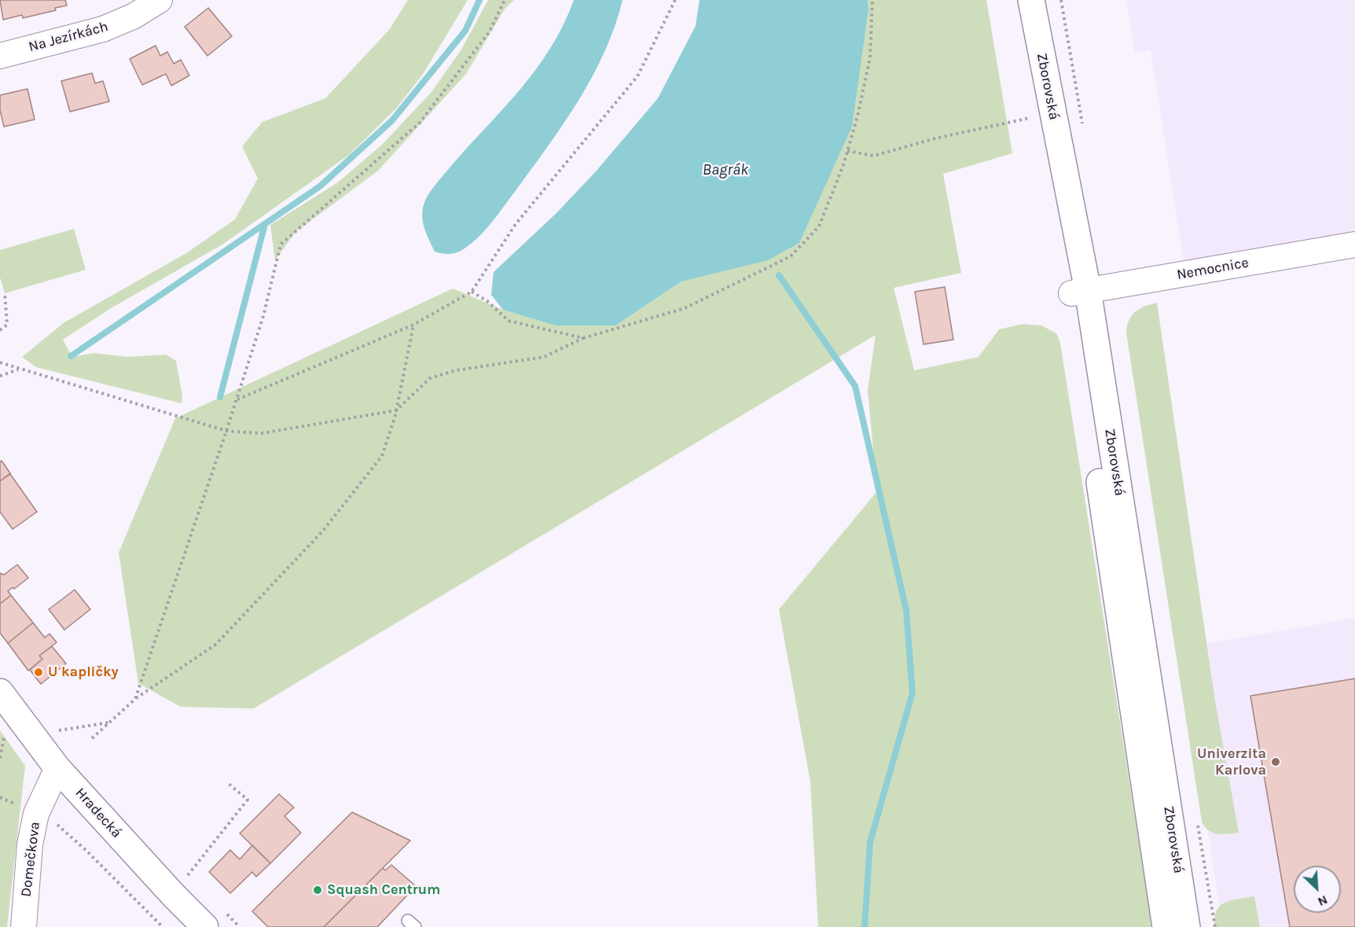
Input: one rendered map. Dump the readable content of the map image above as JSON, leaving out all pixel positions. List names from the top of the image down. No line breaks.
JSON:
{"streets":{"street":["Na Jezírkách","Zborovská","Nemocnice","Hradecká","Domečkova"]},"crossings":[["Zborovská","Nemocnice"],["Hradecká","Domečkova"]],"water":["Bagrák"],"places":["U kapličky","Univerzita Karlova","Squash Centrum"],"north":"bottom right"}
